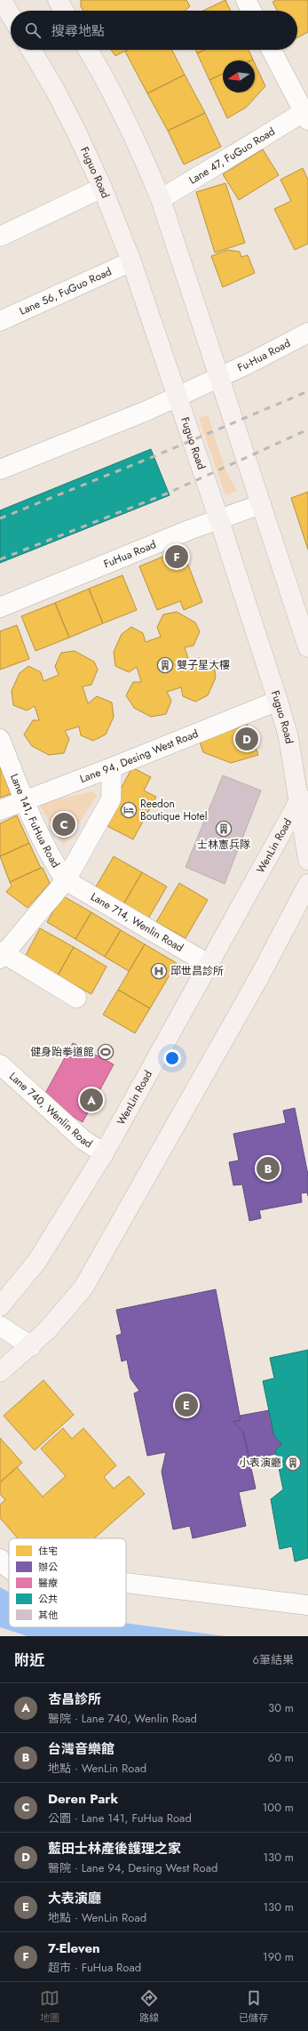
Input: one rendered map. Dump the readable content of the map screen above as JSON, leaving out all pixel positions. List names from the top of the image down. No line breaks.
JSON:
{"streets":{"main road":["Fuguo Road","WenLin Road"],"street":["Lane 47, FuGuo Road","Lane 56, FuGuo Road","Fu-Hua Road","FuHua Road","Lane 94, Desing West Road","Lane 141, FuHua Road","Lane 714, Wenlin Road","Lane 740, Wenlin Road"]},"crossings":[["Fuguo Road","Lane 56, FuGuo Road"],["Fuguo Road","FuHua Road"],["Fuguo Road","Lane 94, Desing West Road"],["Fuguo Road","WenLin Road"],["Lane 94, Desing West Road","Lane 141, FuHua Road"],["Lane 141, FuHua Road","Lane 714, Wenlin Road"],["WenLin Road","Lane 714, Wenlin Road"],["WenLin Road","Lane 740, Wenlin Road"]],"places":{"building":["雙子星大樓","士林憲兵隊","小表演廳"],"hotel":["Reedon Boutique Hotel"],"hospital":["邱世昌診所"],"sports":["健身跆拳道館"]},"legend":["住宅","辦公","醫療","公共","其他"],"north":"left","page":{"search":"搜尋地點","pins":["F","D","C","A","B","E"],"heading":["附近","6筆結果"],"list":[{"mark":"A","name":"杏昌診所","note":"醫院 · Lane 740, Wenlin Road","value":"30 m"},{"mark":"B","name":"台灣音樂館","note":"地點 · WenLin Road","value":"60 m"},{"mark":"C","name":"Deren Park","note":"公園 · Lane 141, FuHua Road","value":"100 m"},{"mark":"D","name":"藍田士林產後護理之家","note":"醫院 · Lane 94, Desing West Road","value":"130 m"},{"mark":"E","name":"大表演廳","note":"地點 · WenLin Road","value":"130 m"},{"mark":"F","name":"7-Eleven","note":"超市 · FuHua Road","value":"190 m"}],"nav":["地圖","路線","已儲存"]}}
